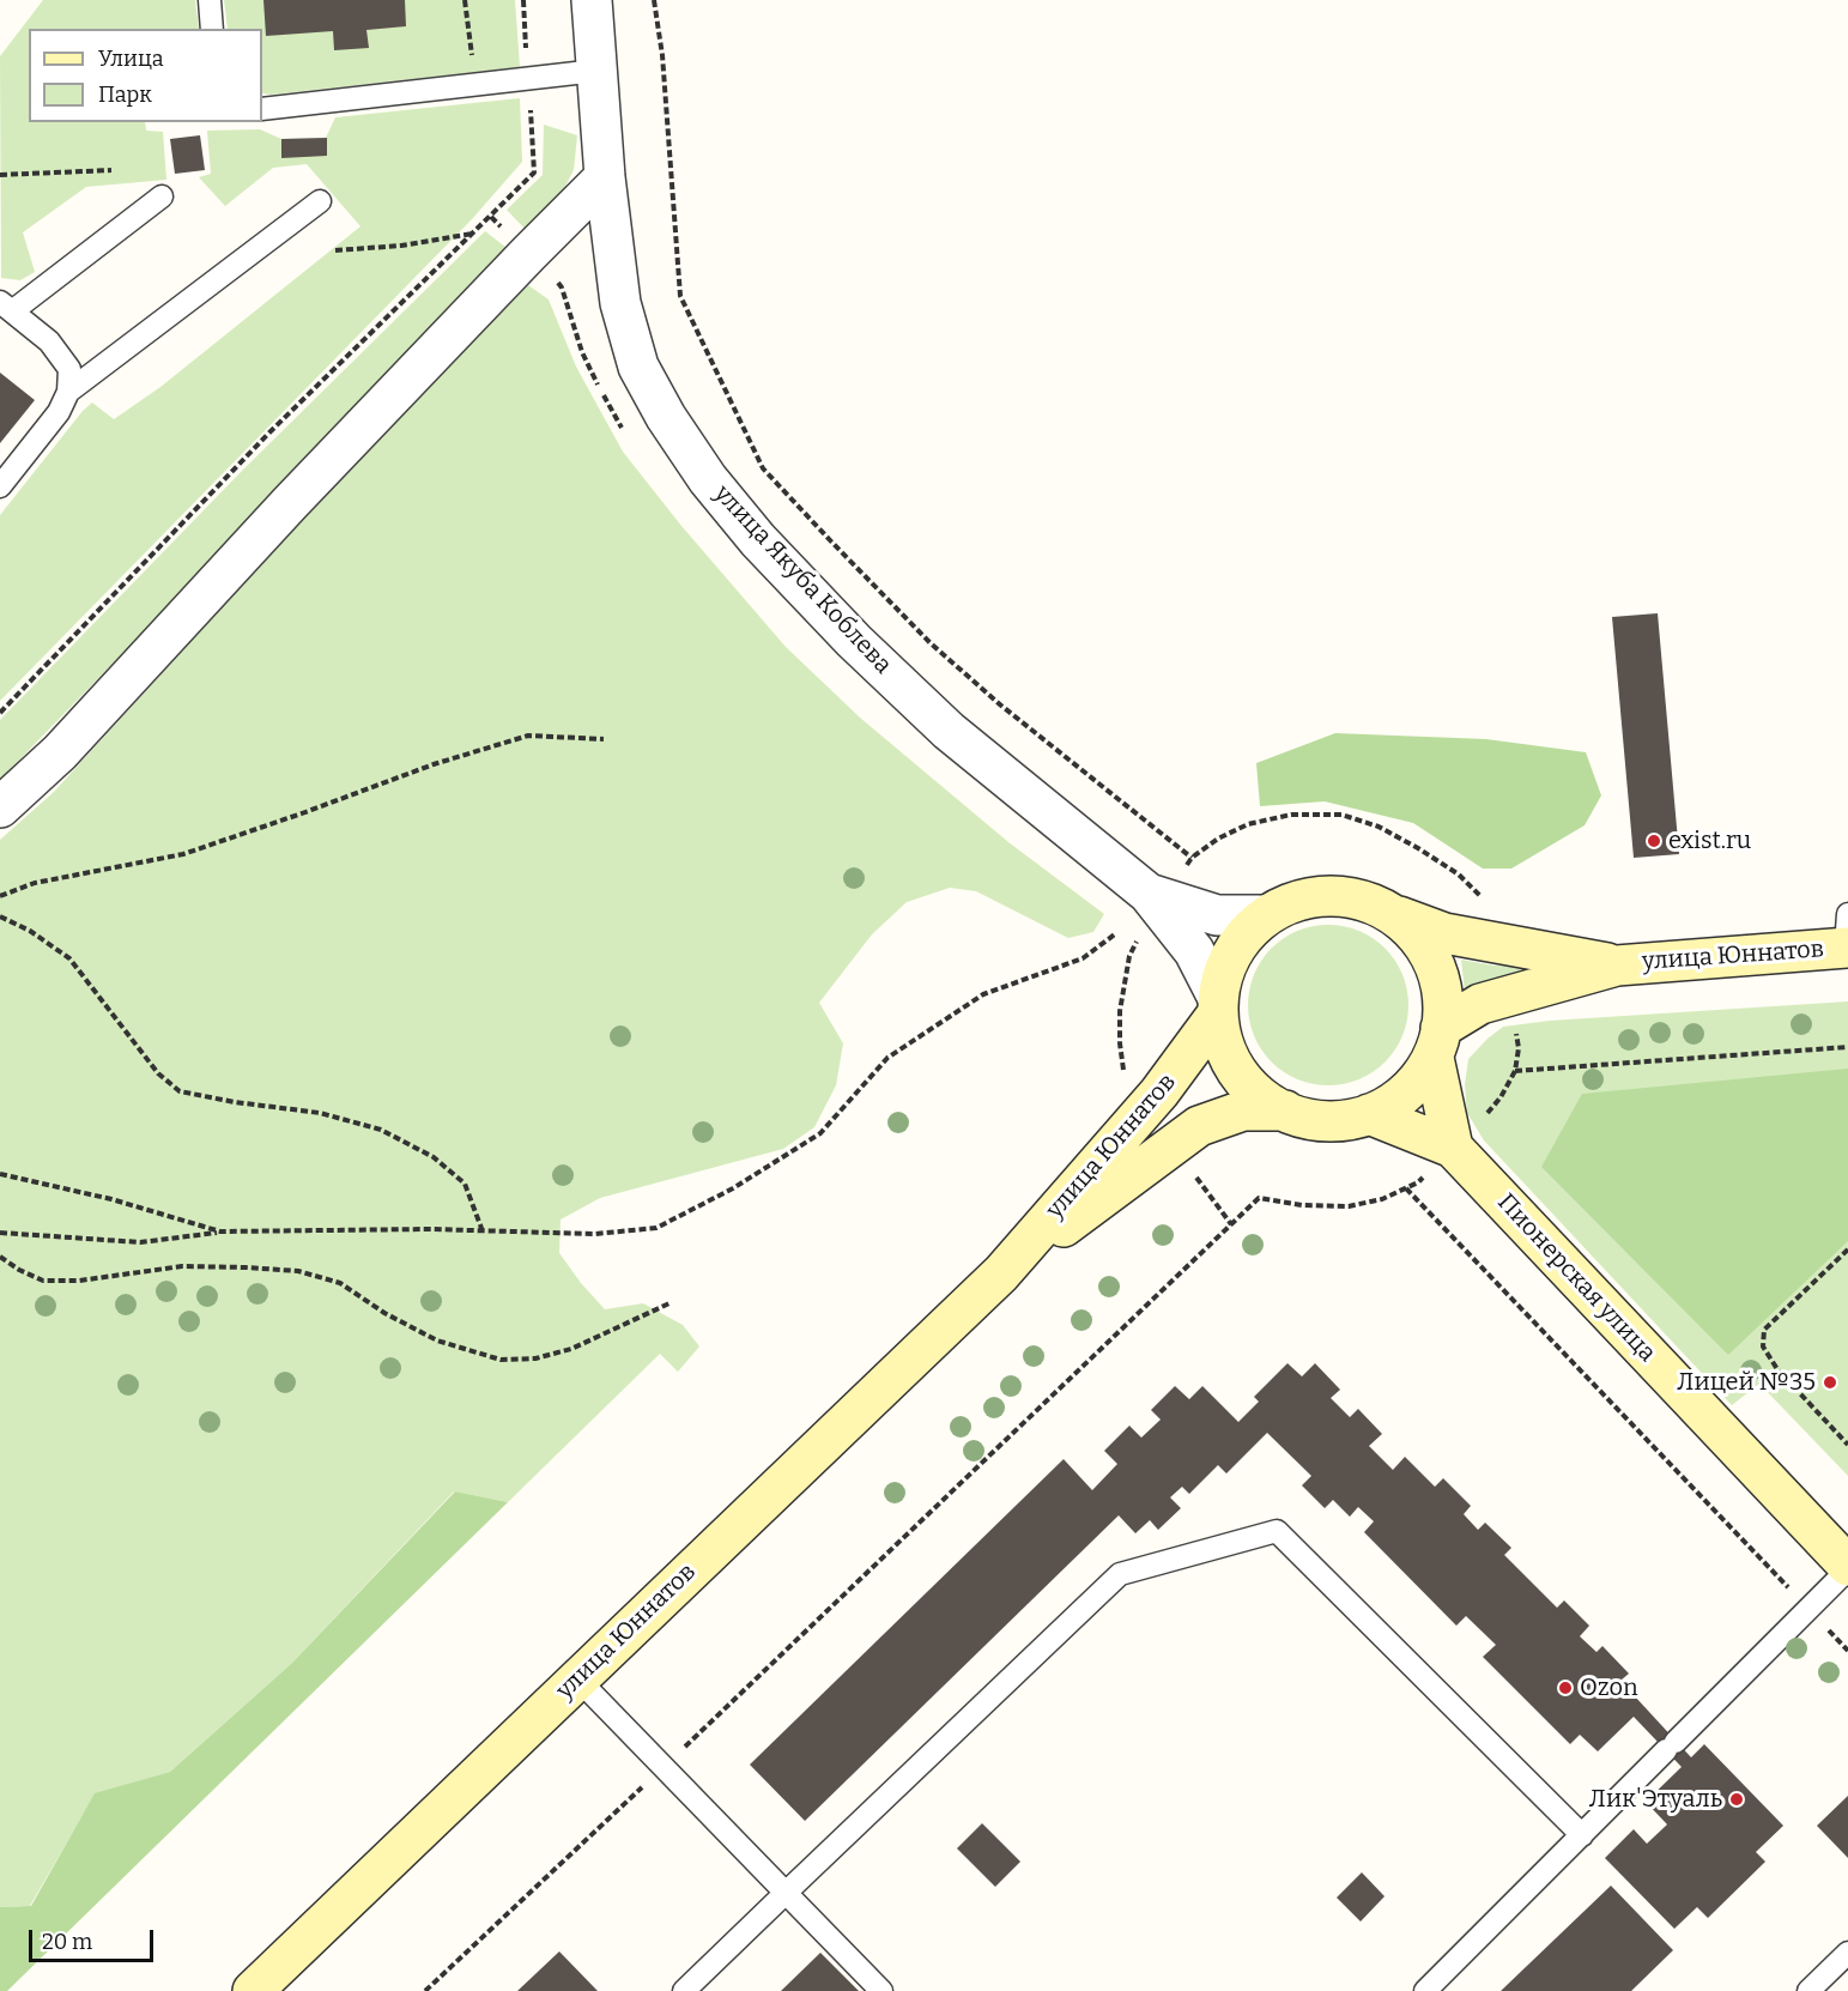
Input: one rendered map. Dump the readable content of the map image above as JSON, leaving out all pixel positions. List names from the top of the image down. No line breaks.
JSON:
{"streets":{"main road":["улица Юннатов","Пионерская улица"],"street":["улица Якуба Коблева"]},"crossings":[["улица Якуба Коблева","улица Юннатов"],["улица Якуба Коблева","Пионерская улица"],["улица Юннатов","Пионерская улица"]],"places":["exist.ru","Лицей №35","Ozon","Лик'Этуаль"],"legend":["Улица","Парк"],"scale_bar":"20 m"}
